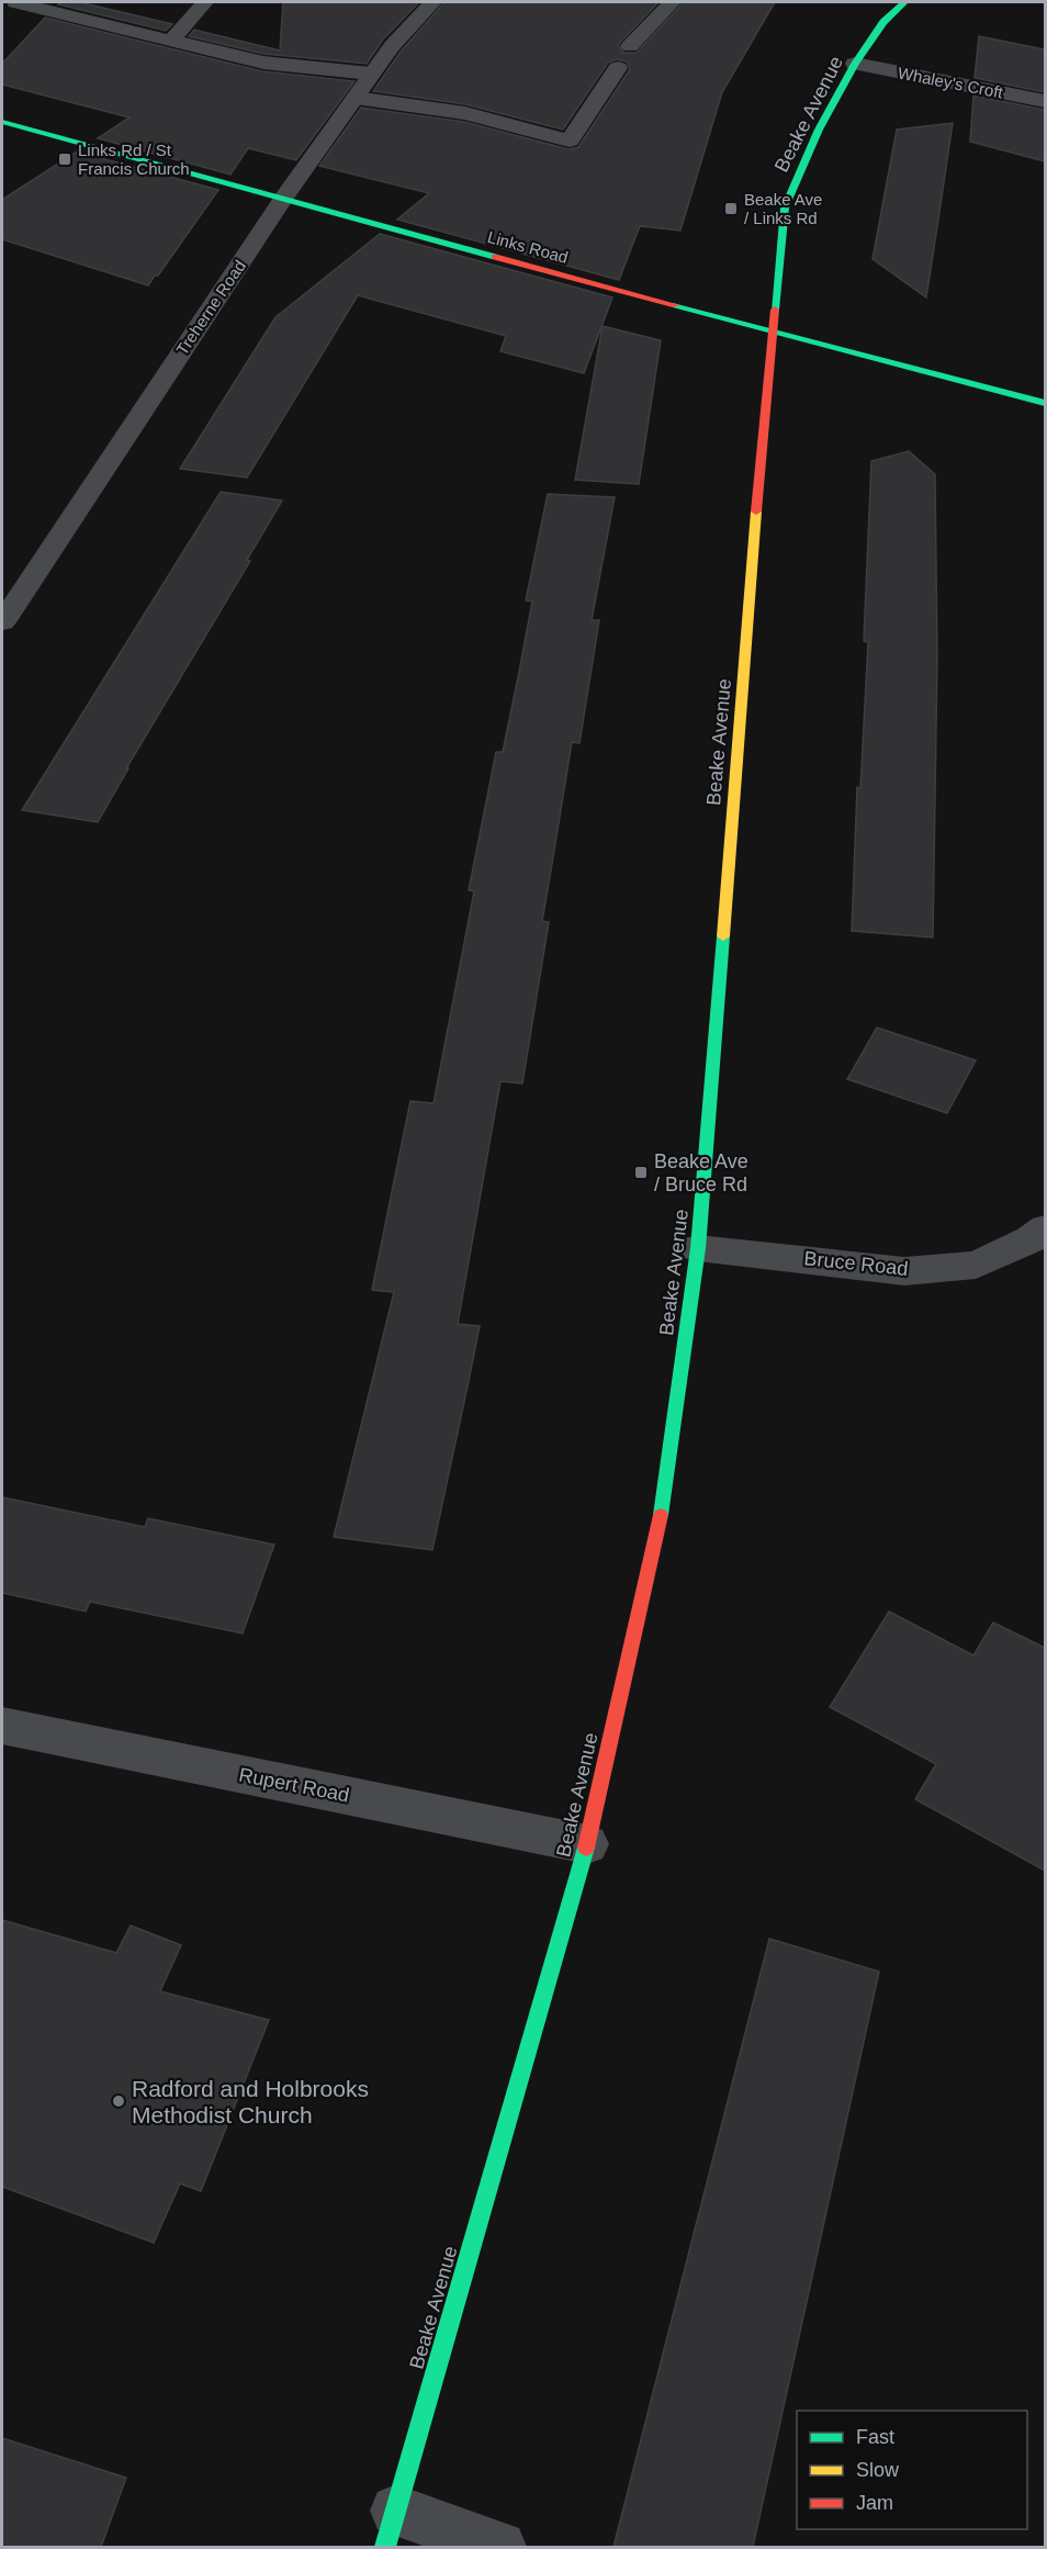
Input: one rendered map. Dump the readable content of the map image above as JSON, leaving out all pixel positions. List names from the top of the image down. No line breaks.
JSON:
{"streets":{"street":["Whaley's Croft","Beake Avenue","Links Road","Treherne Road","Bruce Road","Rupert Road"]},"crossings":[["Whaley's Croft","Beake Avenue"],["Beake Avenue","Links Road"],["Beake Avenue","Bruce Road"],["Beake Avenue","Rupert Road"],["Links Road","Treherne Road"]],"places":{"transit":["Links Rd / St Francis Church","Beake Ave / Links Rd","Beake Ave / Bruce Rd"],"other":["Radford and Holbrooks Methodist Church"]},"legend":["Fast","Slow","Jam"]}
